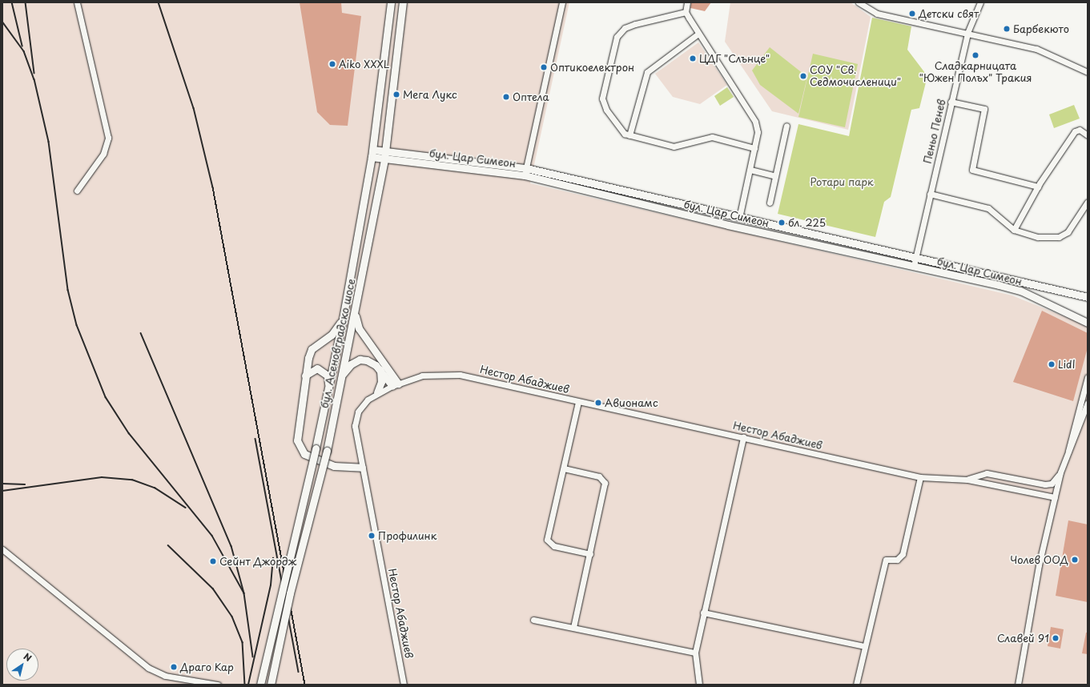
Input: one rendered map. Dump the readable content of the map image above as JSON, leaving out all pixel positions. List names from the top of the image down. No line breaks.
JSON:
{"streets":{"main road":["бул. Цар Симеон","бул. Асеновградско шосе"],"street":["Пеньо Пенев","Нестор Абаджиев"]},"crossings":[["Пеньо Пенев","бул. Цар Симеон"],["бул. Цар Симеон","бул. Асеновградско шосе"]],"parks":["Ротари парк"],"places":["Детски свят","Барбекюто","Сладкарницата \"Южен Полъх\" Тракия","ЦДГ \"Слънце\"","Aiko XXXL","Оптикоелектрон","СОУ \"Св. Седмочисленици\"","Мега Лукс","Оптела","бл. 225","Lidl","Авионамс","Профилинк","Чолев ООД","Сейнт Джордж","Славей 91","Драго Кар"],"north":"top right"}
